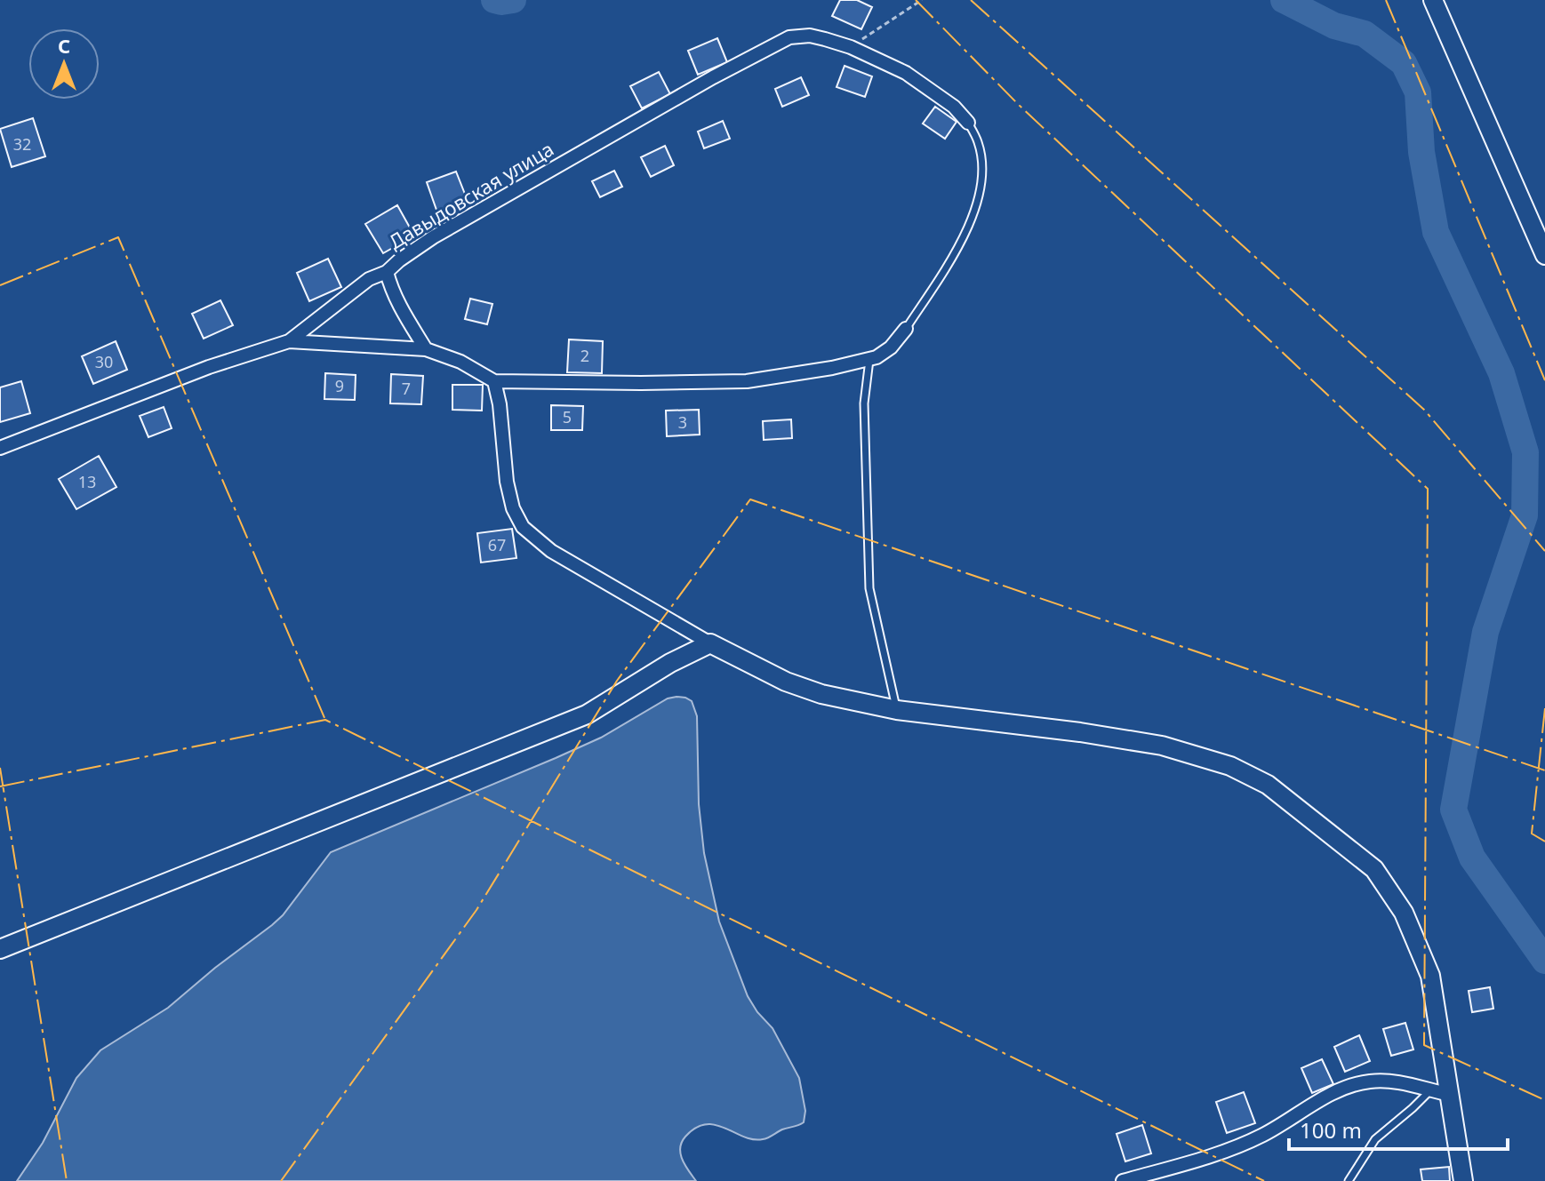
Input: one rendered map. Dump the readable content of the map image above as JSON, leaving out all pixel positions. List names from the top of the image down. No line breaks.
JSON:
{"streets":{"street":["Давыдовская улица"]},"house_numbers":["32","2","30","9","7","5","3","13","67"],"scale_bar":"100 m","north":"top"}
